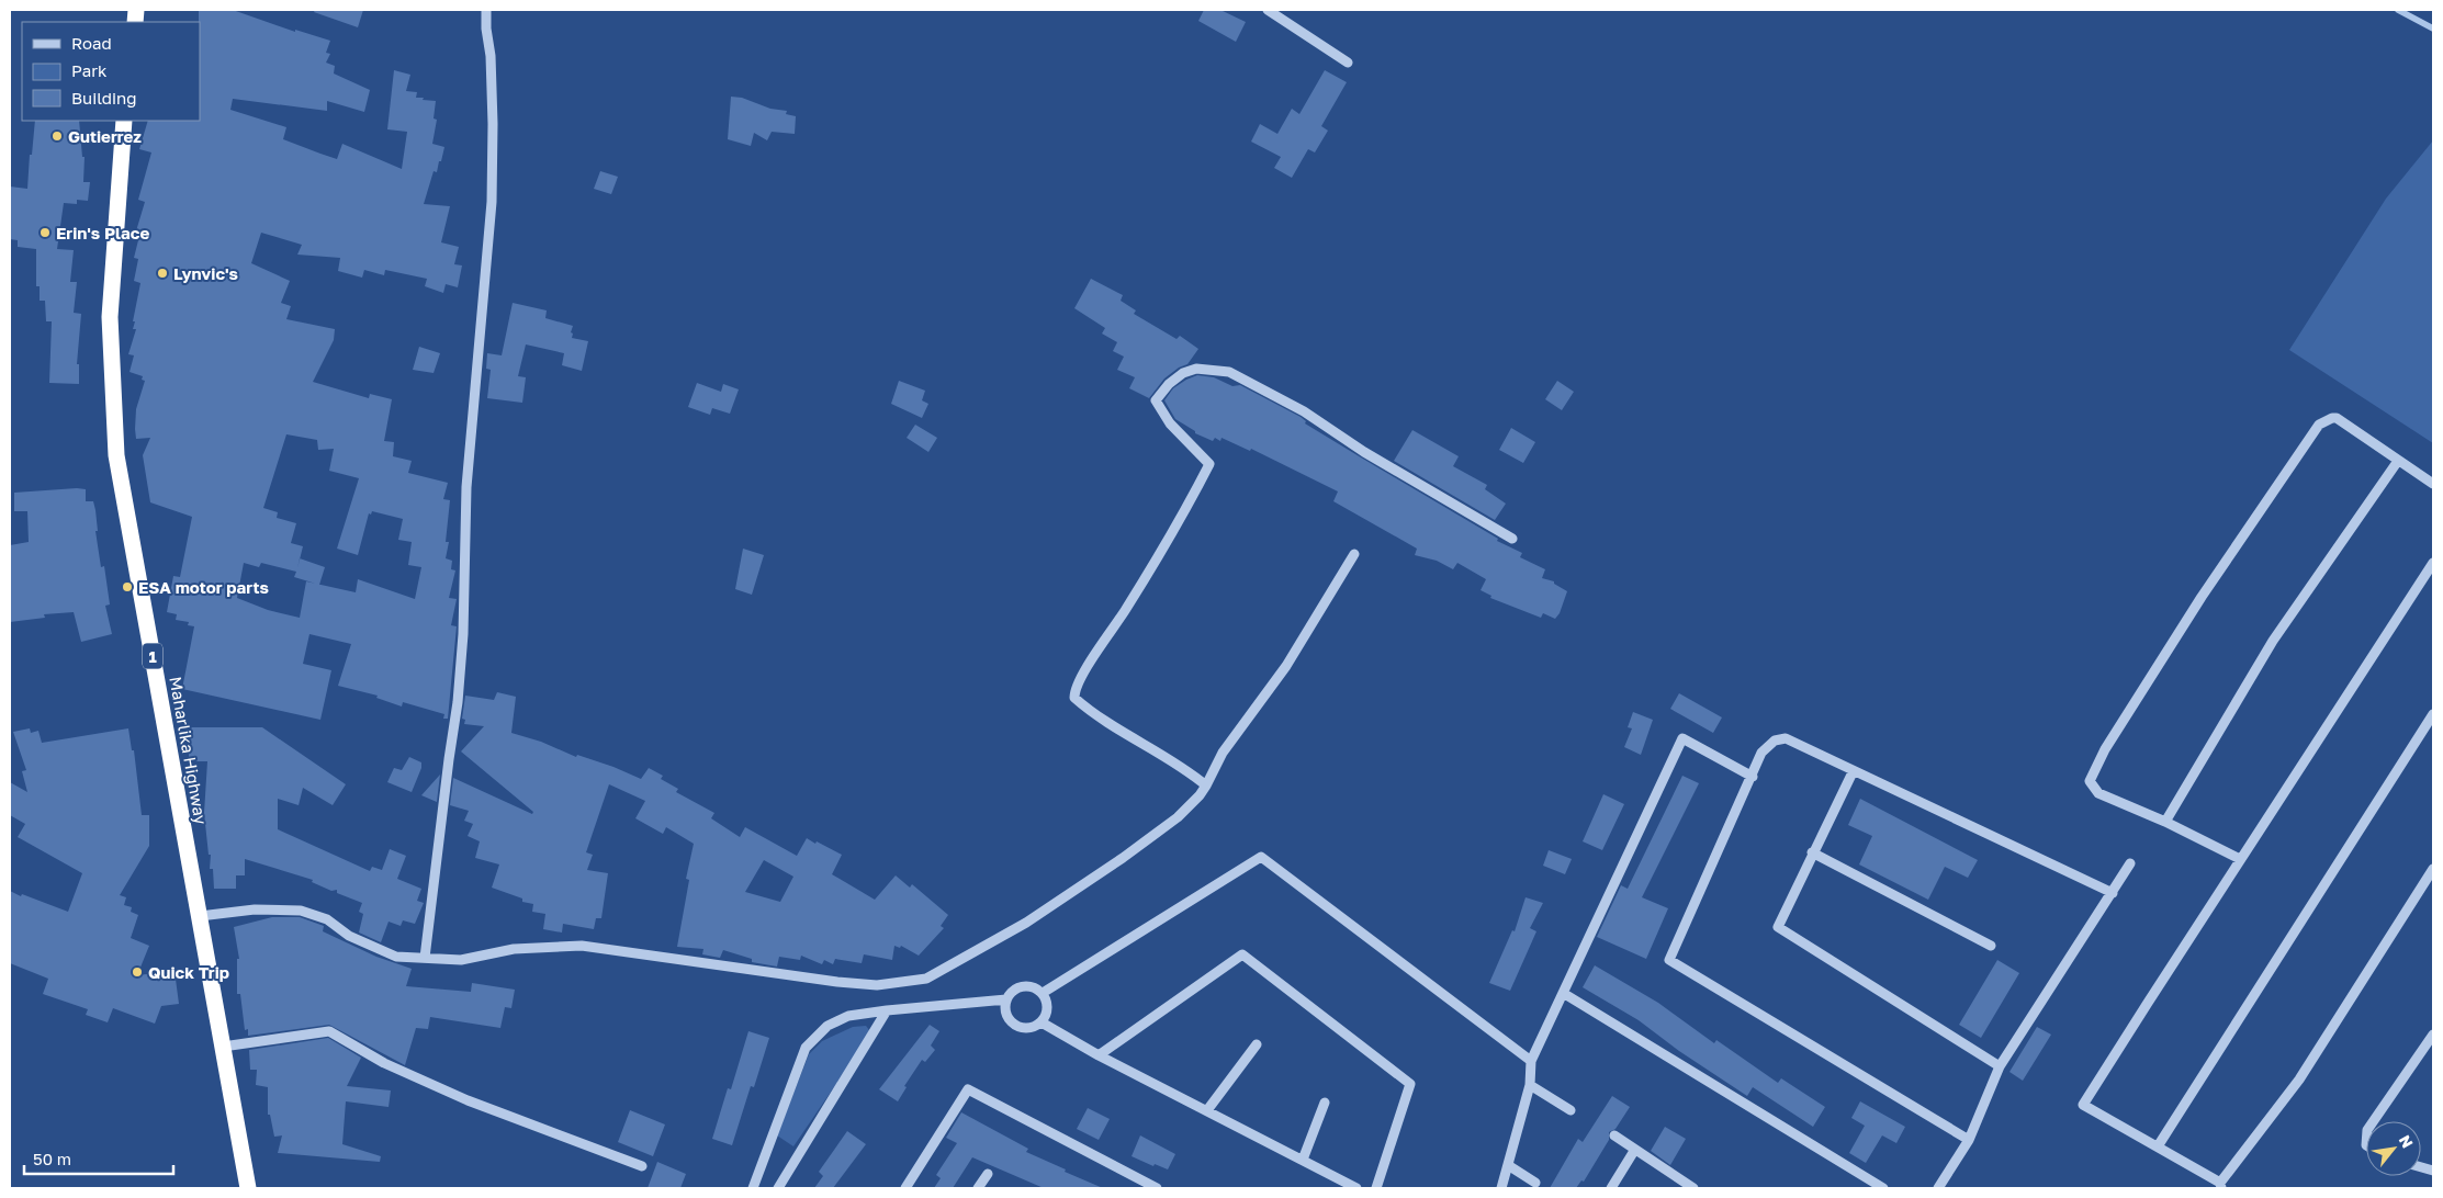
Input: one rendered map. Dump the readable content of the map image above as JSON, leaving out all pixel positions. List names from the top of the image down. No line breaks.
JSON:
{"streets":{"highway":["1","Maharlika Highway"]},"places":["Gutierrez","Erin's Place","Lynvic's","ESA motor parts","Quick Trip"],"legend":["Road","Park","Building"],"scale_bar":"50 m","north":"top right"}
